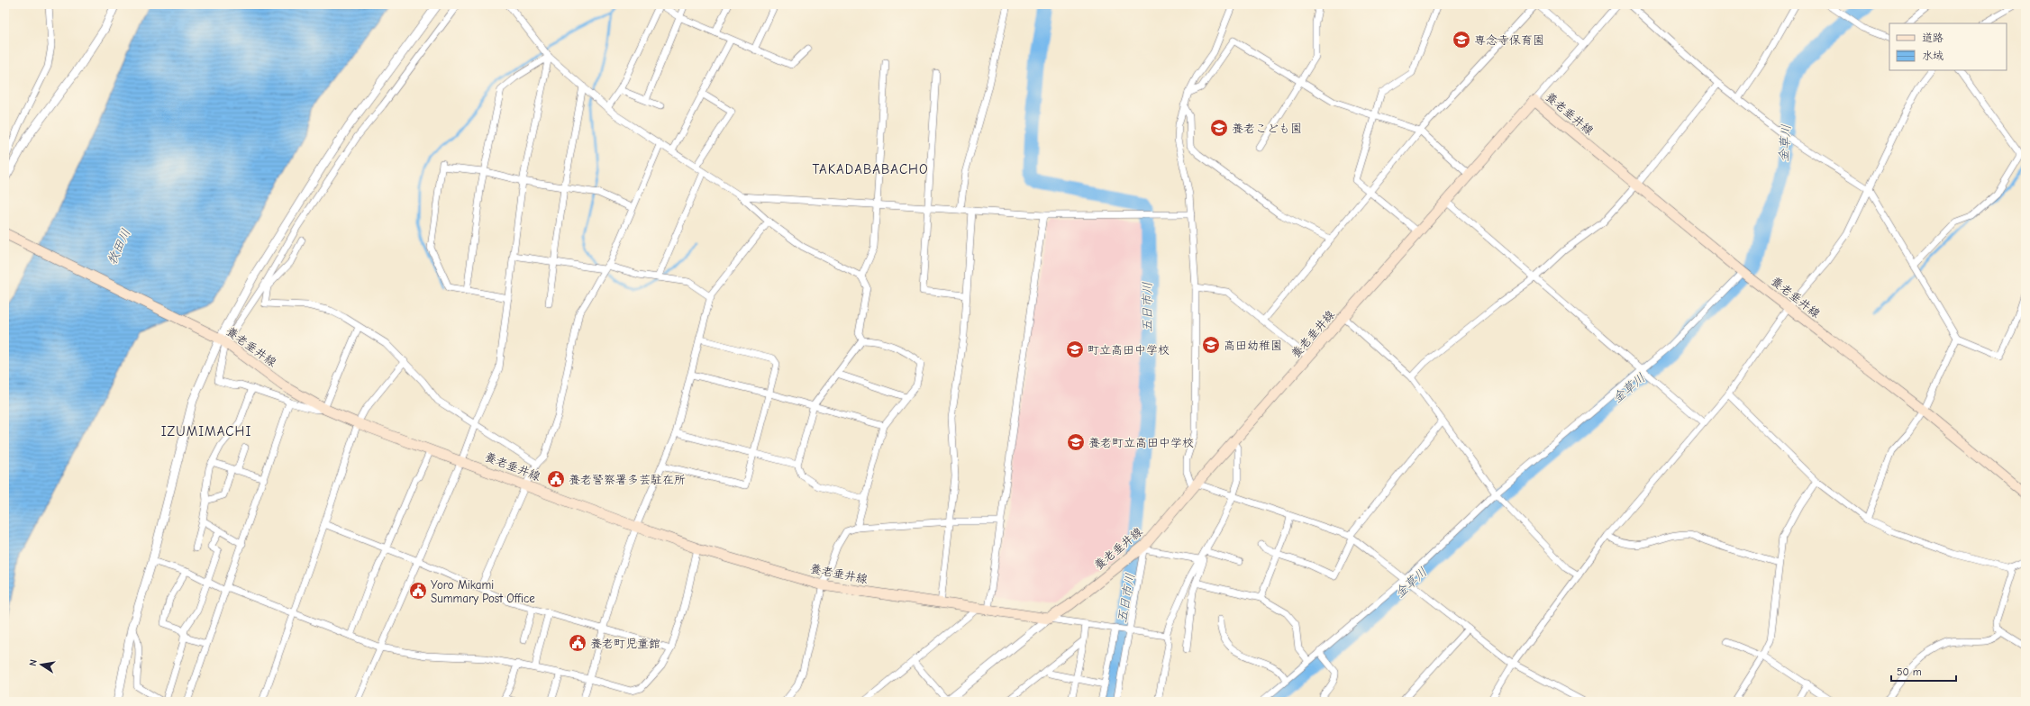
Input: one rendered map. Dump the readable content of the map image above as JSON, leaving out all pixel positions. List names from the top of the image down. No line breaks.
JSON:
{"streets":{"main road":["養老垂井線"]},"districts":["TAKADABABACHO","IZUMIMACHI"],"water":["金草川","牧田川","五日市川"],"places":{"school or university":["専念寺保育園","養老こども園","高田幼稚園","町立高田中学校","養老町立高田中学校"],"public building":["養老警察署多芸駐在所","Yoro Mikami Summary Post Office","養老町児童館"]},"legend":["道路","水域"],"scale_bar":"50 m","north":"left"}
